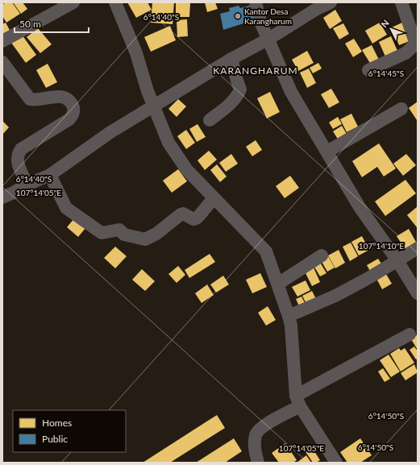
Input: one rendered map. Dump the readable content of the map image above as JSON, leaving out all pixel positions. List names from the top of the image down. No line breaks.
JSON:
{"districts":["KARANGHARUM"],"places":["Kantor Desa Karangharum"],"legend":["Homes","Public"],"scale_bar":"50 m","north":"top left","coordinates":["6°14'40\"S","6°14'45\"S","107°14'05\"E","107°14'10\"E","6°14'50\"S"]}
